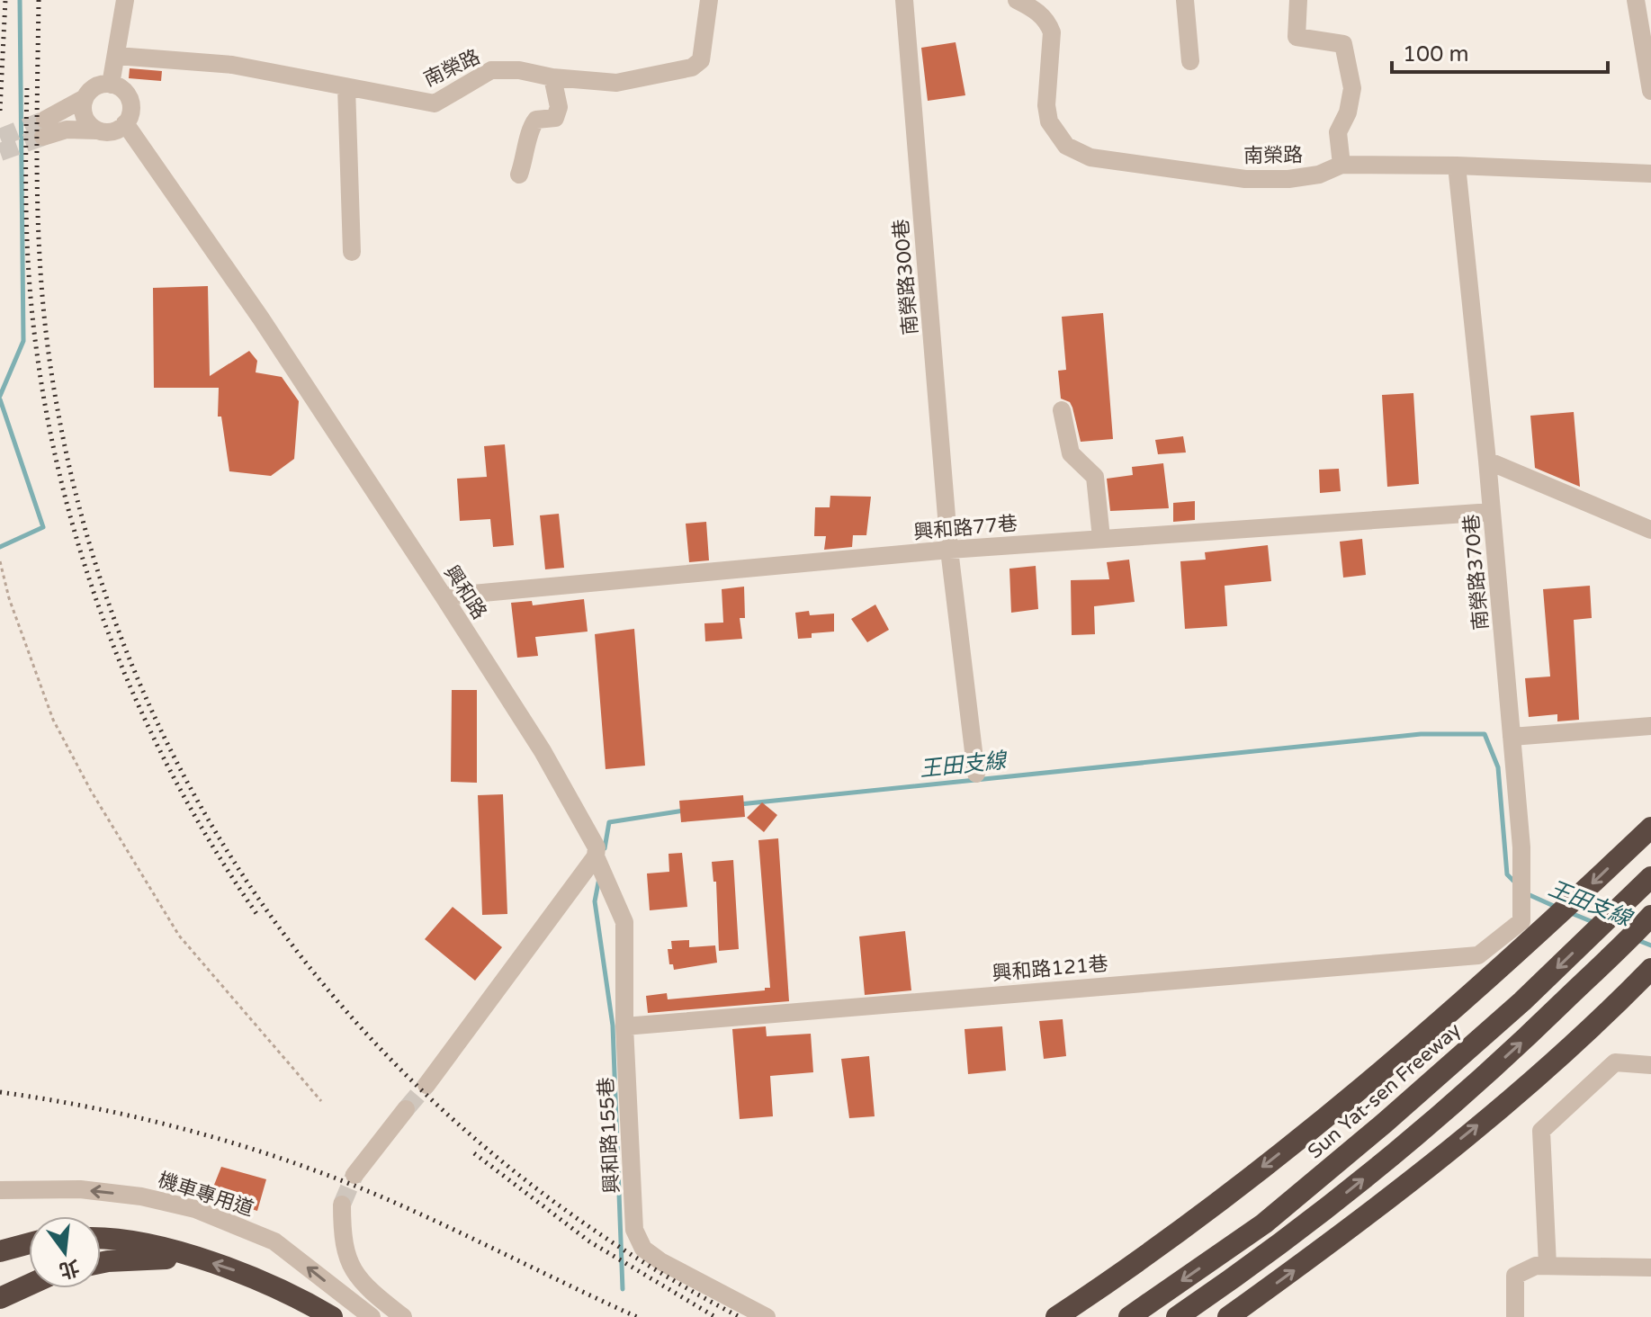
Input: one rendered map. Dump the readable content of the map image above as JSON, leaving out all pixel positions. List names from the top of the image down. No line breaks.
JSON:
{"streets":{"highway":["Sun Yat-sen Freeway"],"street":["南榮路","南榮路300巷","興和路77巷","南榮路370巷","興和路","興和路121巷","興和路155巷","機車專用道"]},"crossings":[["南榮路","南榮路370巷"],["南榮路300巷","興和路77巷"],["興和路77巷","南榮路370巷"],["興和路77巷","興和路"],["南榮路370巷","興和路121巷"],["興和路","興和路155巷"],["興和路121巷","興和路155巷"]],"one_way":["機車專用道"],"water":["王田支線"],"scale_bar":"100 m","north":"bottom"}
